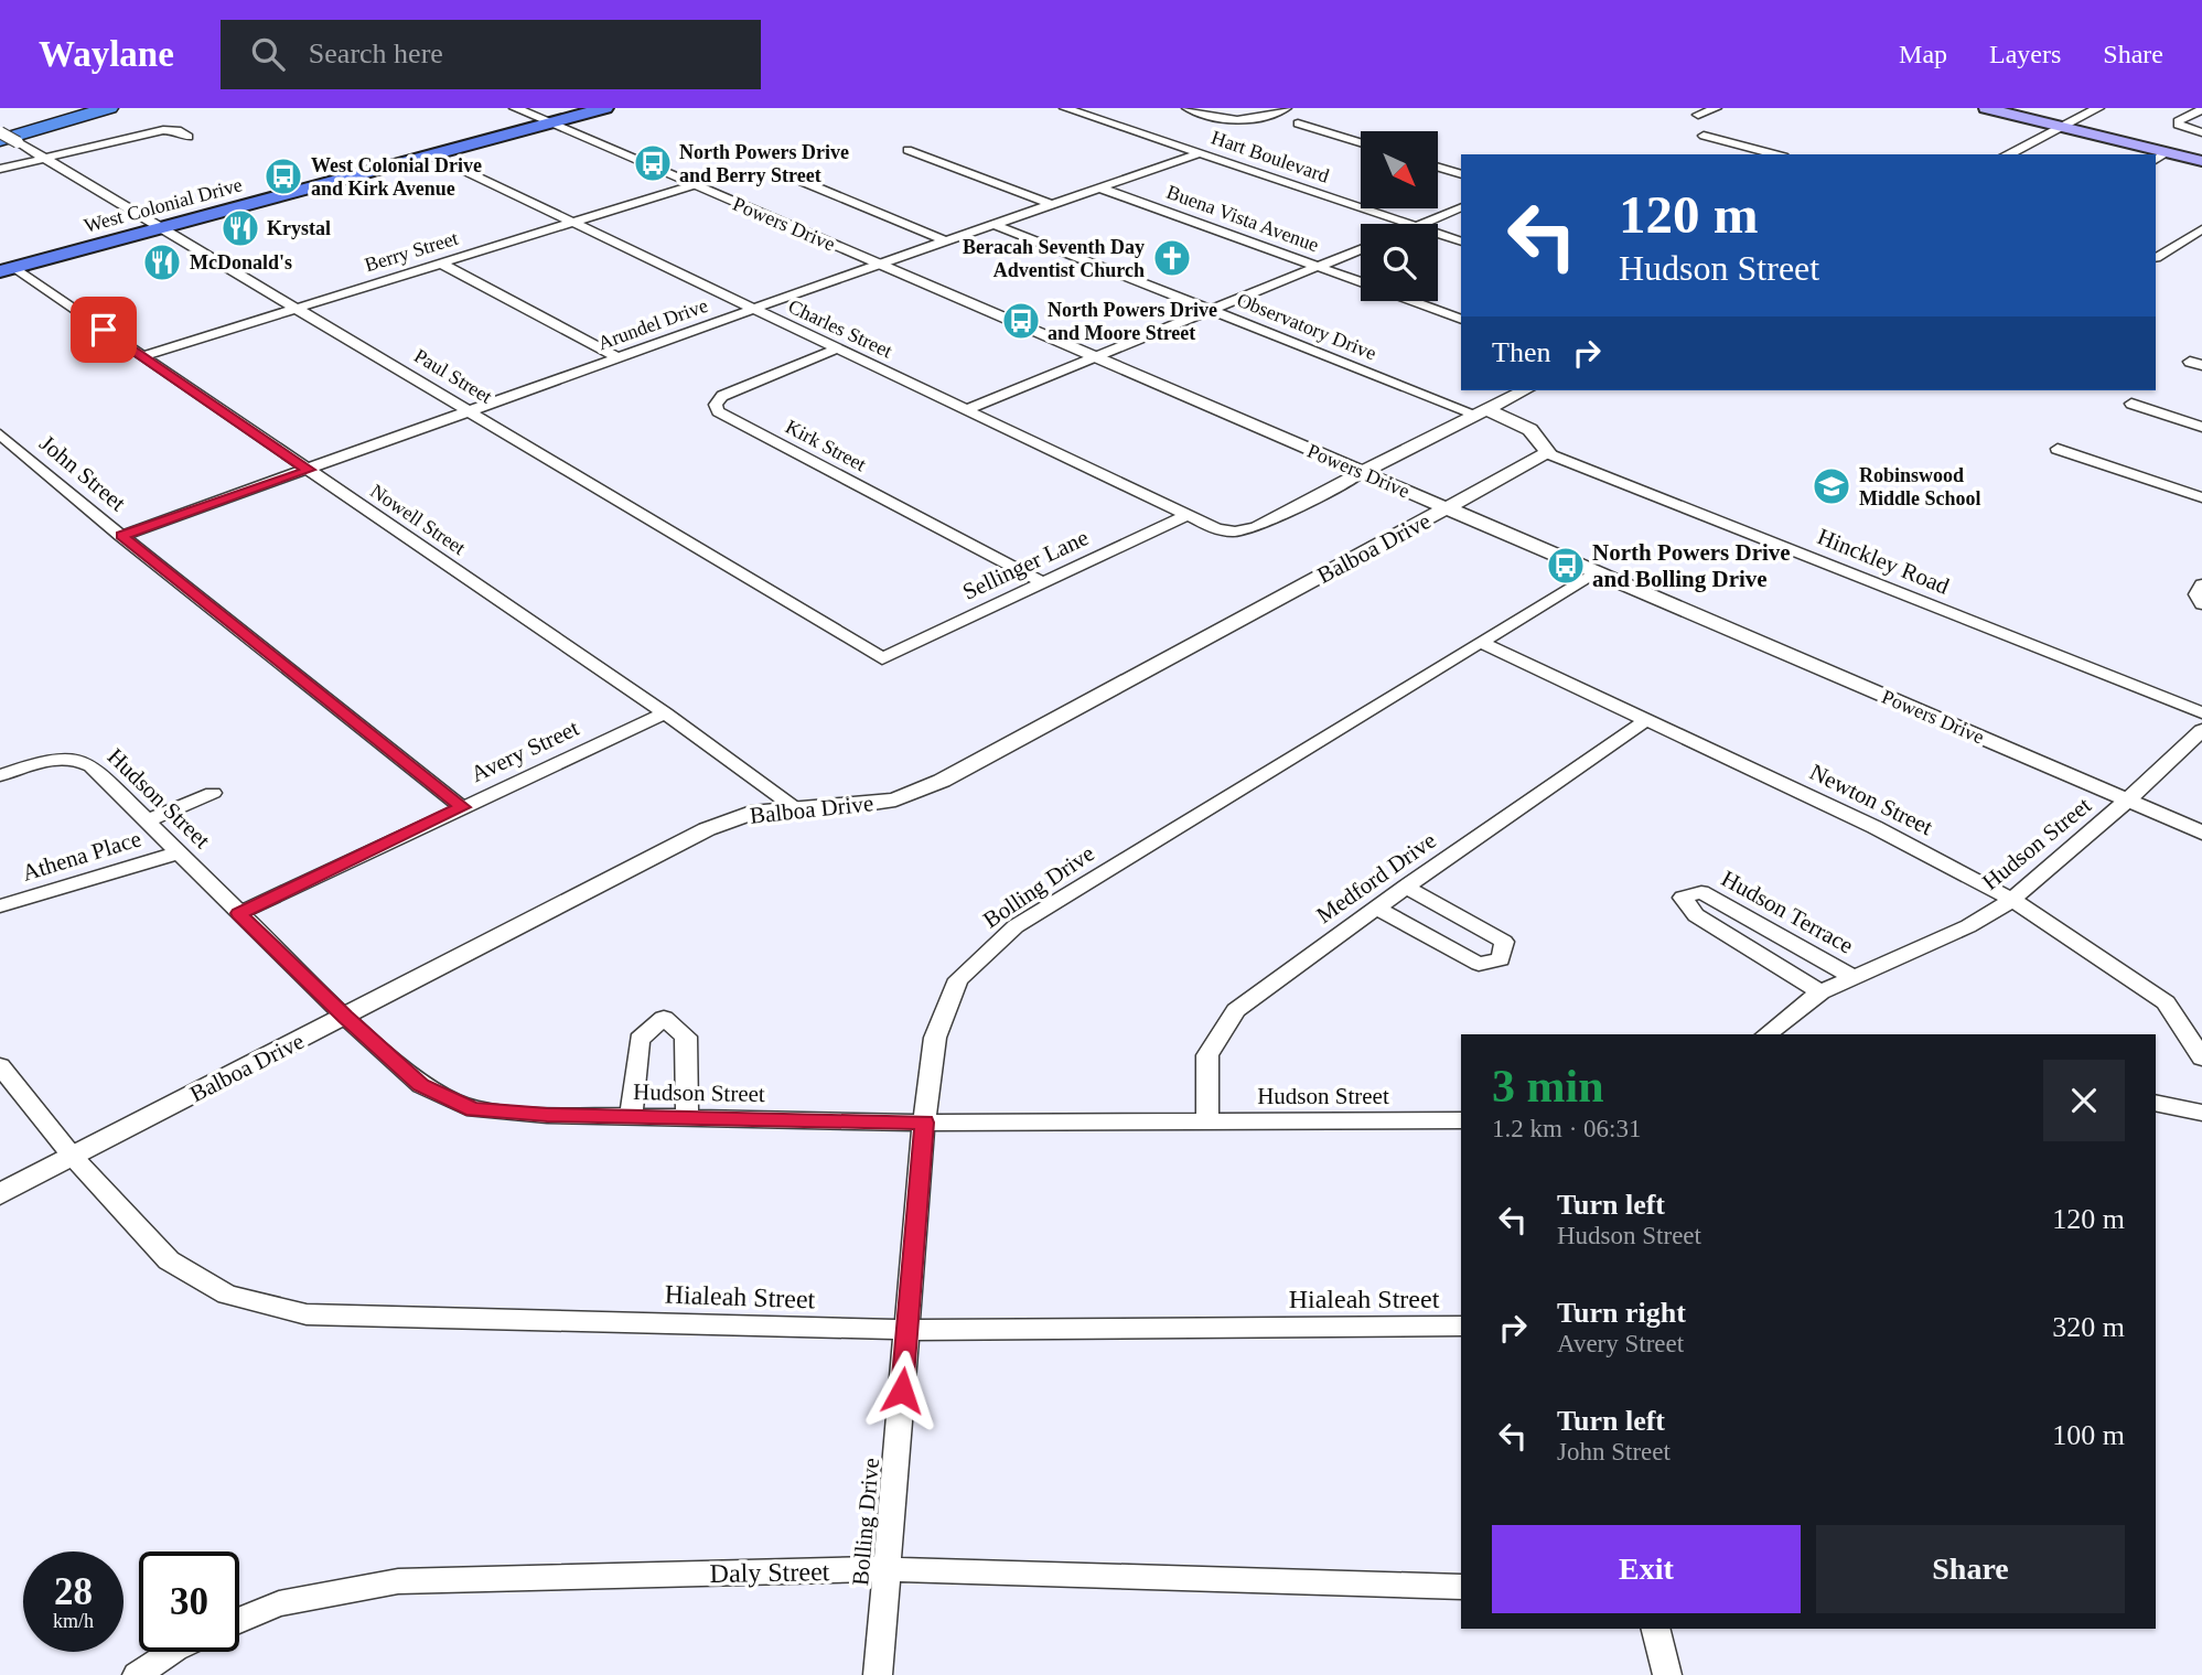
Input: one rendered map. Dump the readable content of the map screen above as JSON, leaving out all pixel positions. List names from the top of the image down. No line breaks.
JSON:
{"streets":{"highway":["West Colonial Drive"],"street":["Hart Boulevard","Buena Vista Avenue","Powers Drive","Berry Street","Arundel Drive","Observatory Drive","Charles Street","Paul Street","Kirk Street","John Street","Nowell Street","Balboa Drive","Hinckley Road","Sellinger Lane","Avery Street","Hudson Street","Newton Street","Athena Place","Medford Drive","Bolling Drive","Hudson Terrace","Hialeah Street","Daly Street"]},"crossings":[["Hart Boulevard","Arundel Drive"],["West Colonial Drive","Powers Drive"],["West Colonial Drive","Charles Street"],["West Colonial Drive","Paul Street"],["West Colonial Drive","Nowell Street"],["Buena Vista Avenue","Arundel Drive"],["Powers Drive","Berry Street"],["Powers Drive","Arundel Drive"],["Powers Drive","Charles Street"],["Powers Drive","Balboa Drive"],["Powers Drive","Hudson Street"],["Powers Drive","Bolling Drive"],["Berry Street","Charles Street"],["Berry Street","Paul Street"],["Berry Street","Nowell Street"],["Arundel Drive","Observatory Drive"],["Arundel Drive","Charles Street"],["Arundel Drive","Paul Street"],["Arundel Drive","John Street"],["Arundel Drive","Nowell Street"],["Charles Street","Kirk Street"],["Charles Street","Sellinger Lane"],["Paul Street","Sellinger Lane"],["Kirk Street","Sellinger Lane"],["John Street","Avery Street"],["Nowell Street","Balboa Drive"],["Nowell Street","Avery Street"],["Balboa Drive","Hinckley Road"],["Balboa Drive","Hudson Street"],["Balboa Drive","Hialeah Street"],["Avery Street","Hudson Street"],["Hudson Street","Newton Street"],["Hudson Street","Athena Place"],["Hudson Street","Medford Drive"],["Hudson Street","Bolling Drive"],["Hudson Street","Hudson Terrace"],["Newton Street","Medford Drive"],["Newton Street","Bolling Drive"],["Bolling Drive","Hialeah Street"],["Bolling Drive","Daly Street"]],"places":{"bus stop":["North Powers Drive and Berry Street","West Colonial Drive and Kirk Avenue","North Powers Drive and Moore Street","North Powers Drive and Bolling Drive"],"restaurant":["Krystal","McDonald's"],"church":["Beracah Seventh Day Adventist Church"],"school or university":["Robinswood Middle School"]},"north":"bottom right","page":{"header":"Waylane","search":"Search here","nav":["Map","Layers","Share"],"turn":["120 m","Hudson Street"],"then":"Then","heading":["3 min","1.2 km · 06:31"],"list":[{"name":"Turn left","note":"Hudson Street","value":"120 m"},{"name":"Turn right","note":"Avery Street","value":"320 m"},{"name":"Turn left","note":"John Street","value":"100 m"}],"buttons":["Exit","Share"],"speed":"28 km/h","limit":"30"}}
